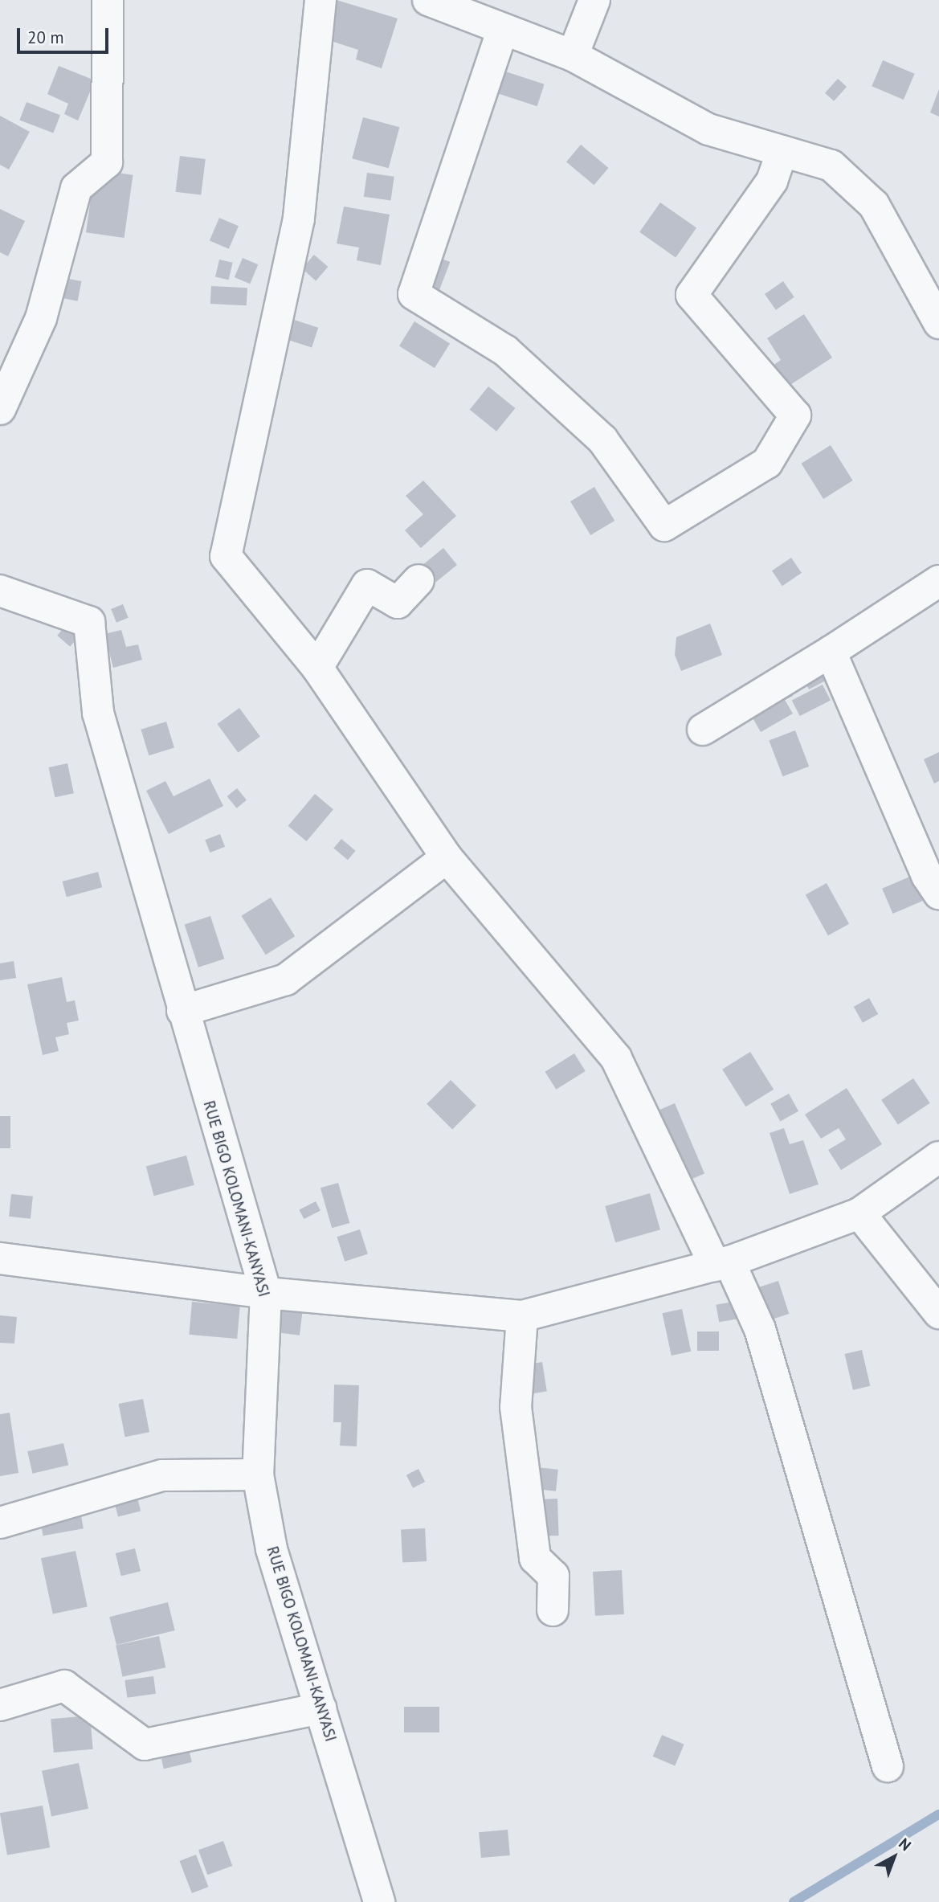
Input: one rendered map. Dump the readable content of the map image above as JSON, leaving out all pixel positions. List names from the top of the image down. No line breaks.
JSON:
{"streets":{"street":["RUE BIGO KOLOMANI-KANYASI"]},"scale_bar":"20 m","north":"top right"}
